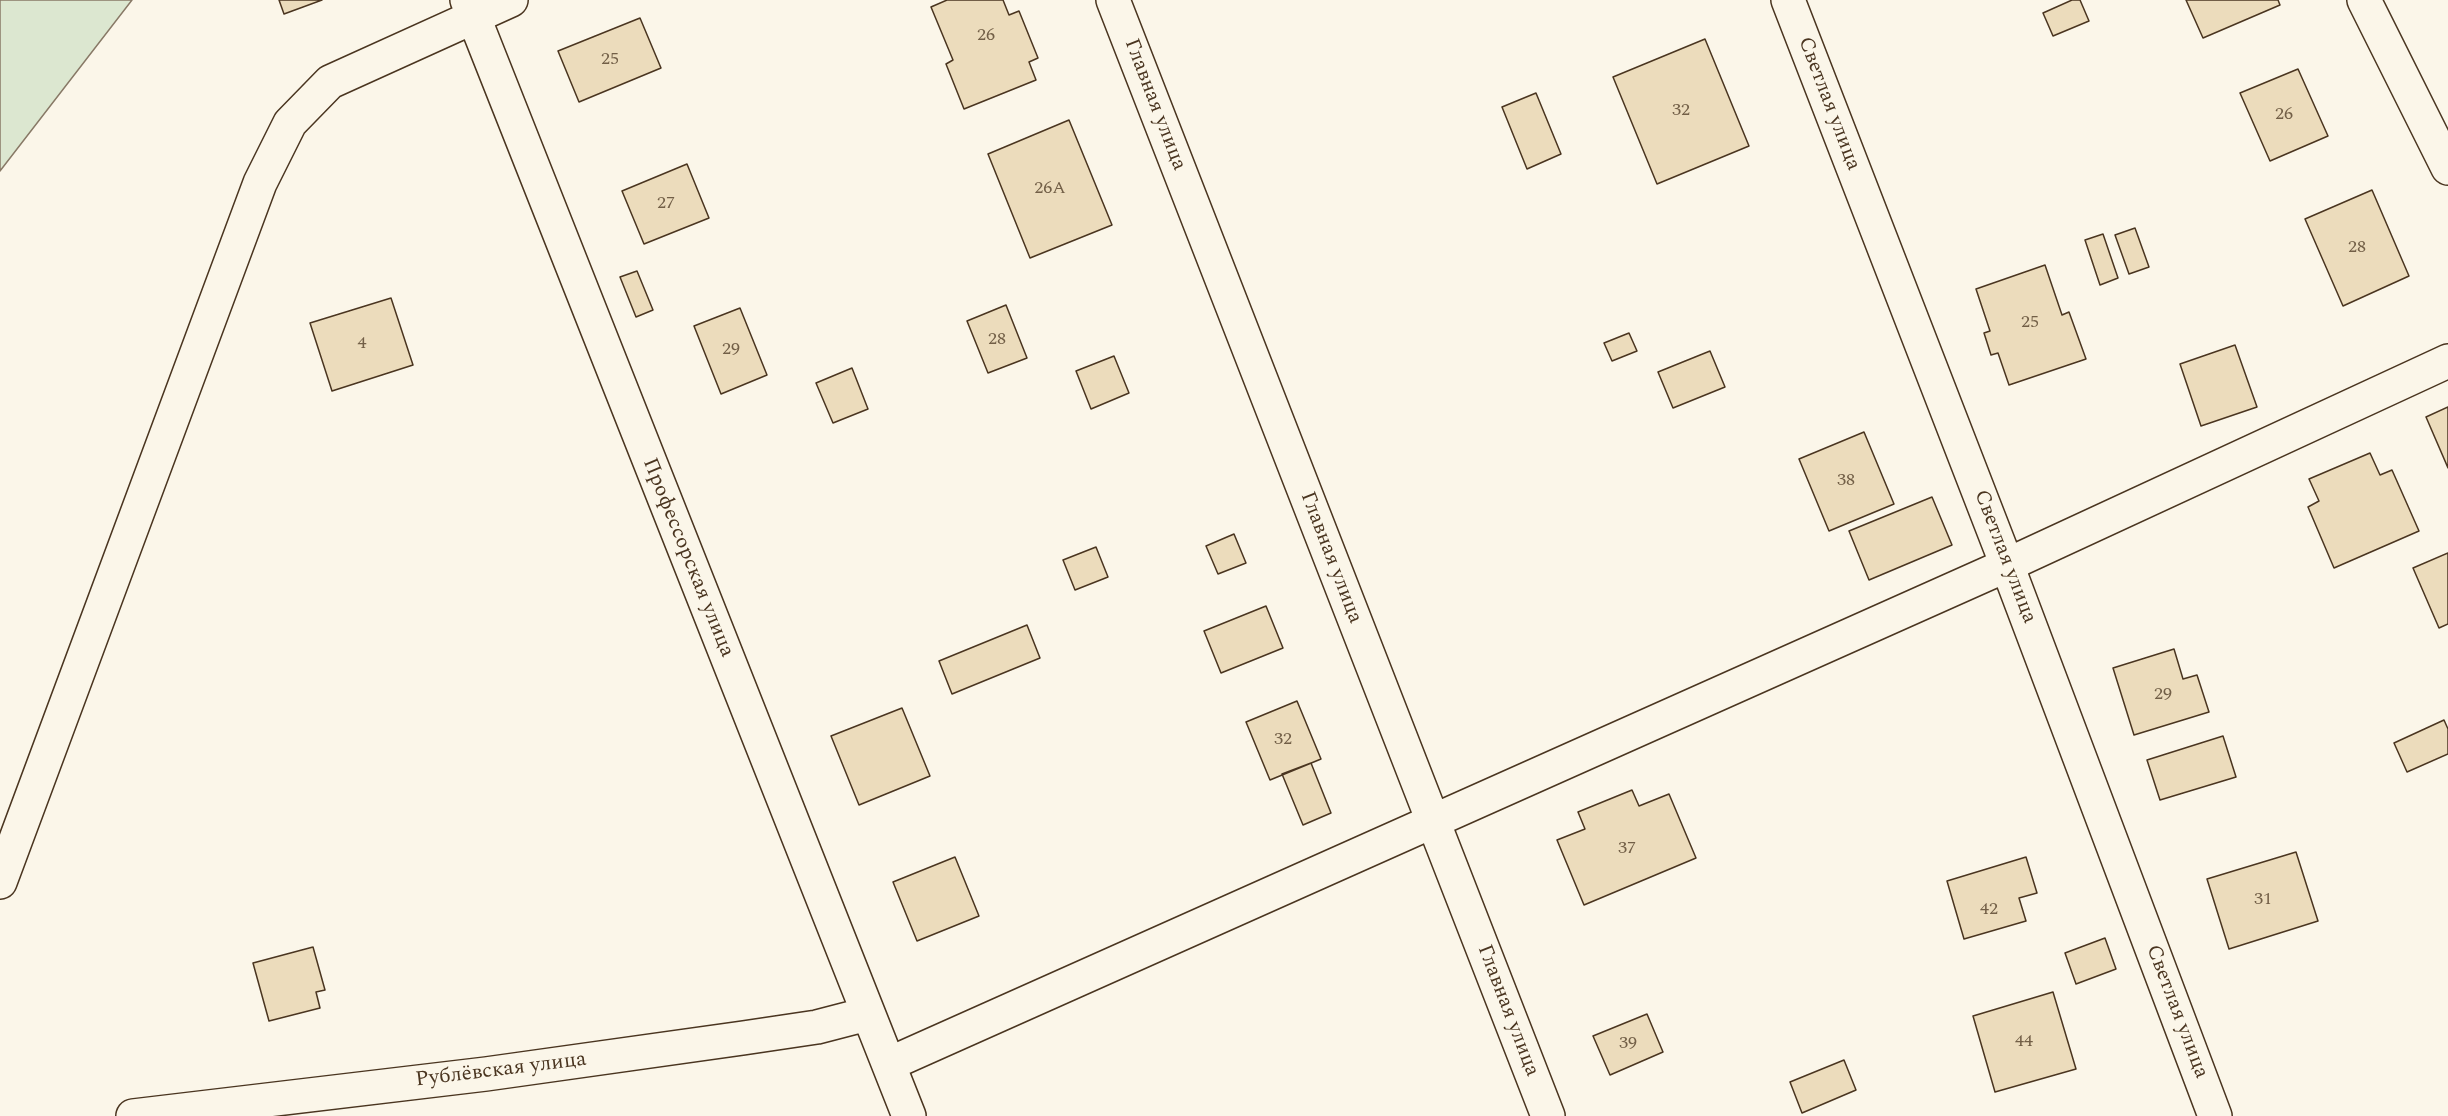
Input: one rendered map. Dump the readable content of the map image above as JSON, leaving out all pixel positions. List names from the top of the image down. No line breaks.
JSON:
{"streets":{"street":["Светлая улица","Главная улица","Профессорская улица","Рублёвская улица"]},"crossings":[["Профессорская улица","Рублёвская улица"]],"house_numbers":["26","25","32","26","26А","27","28","25","28","4","29","38","29","32","37","31","42","44","39"]}
